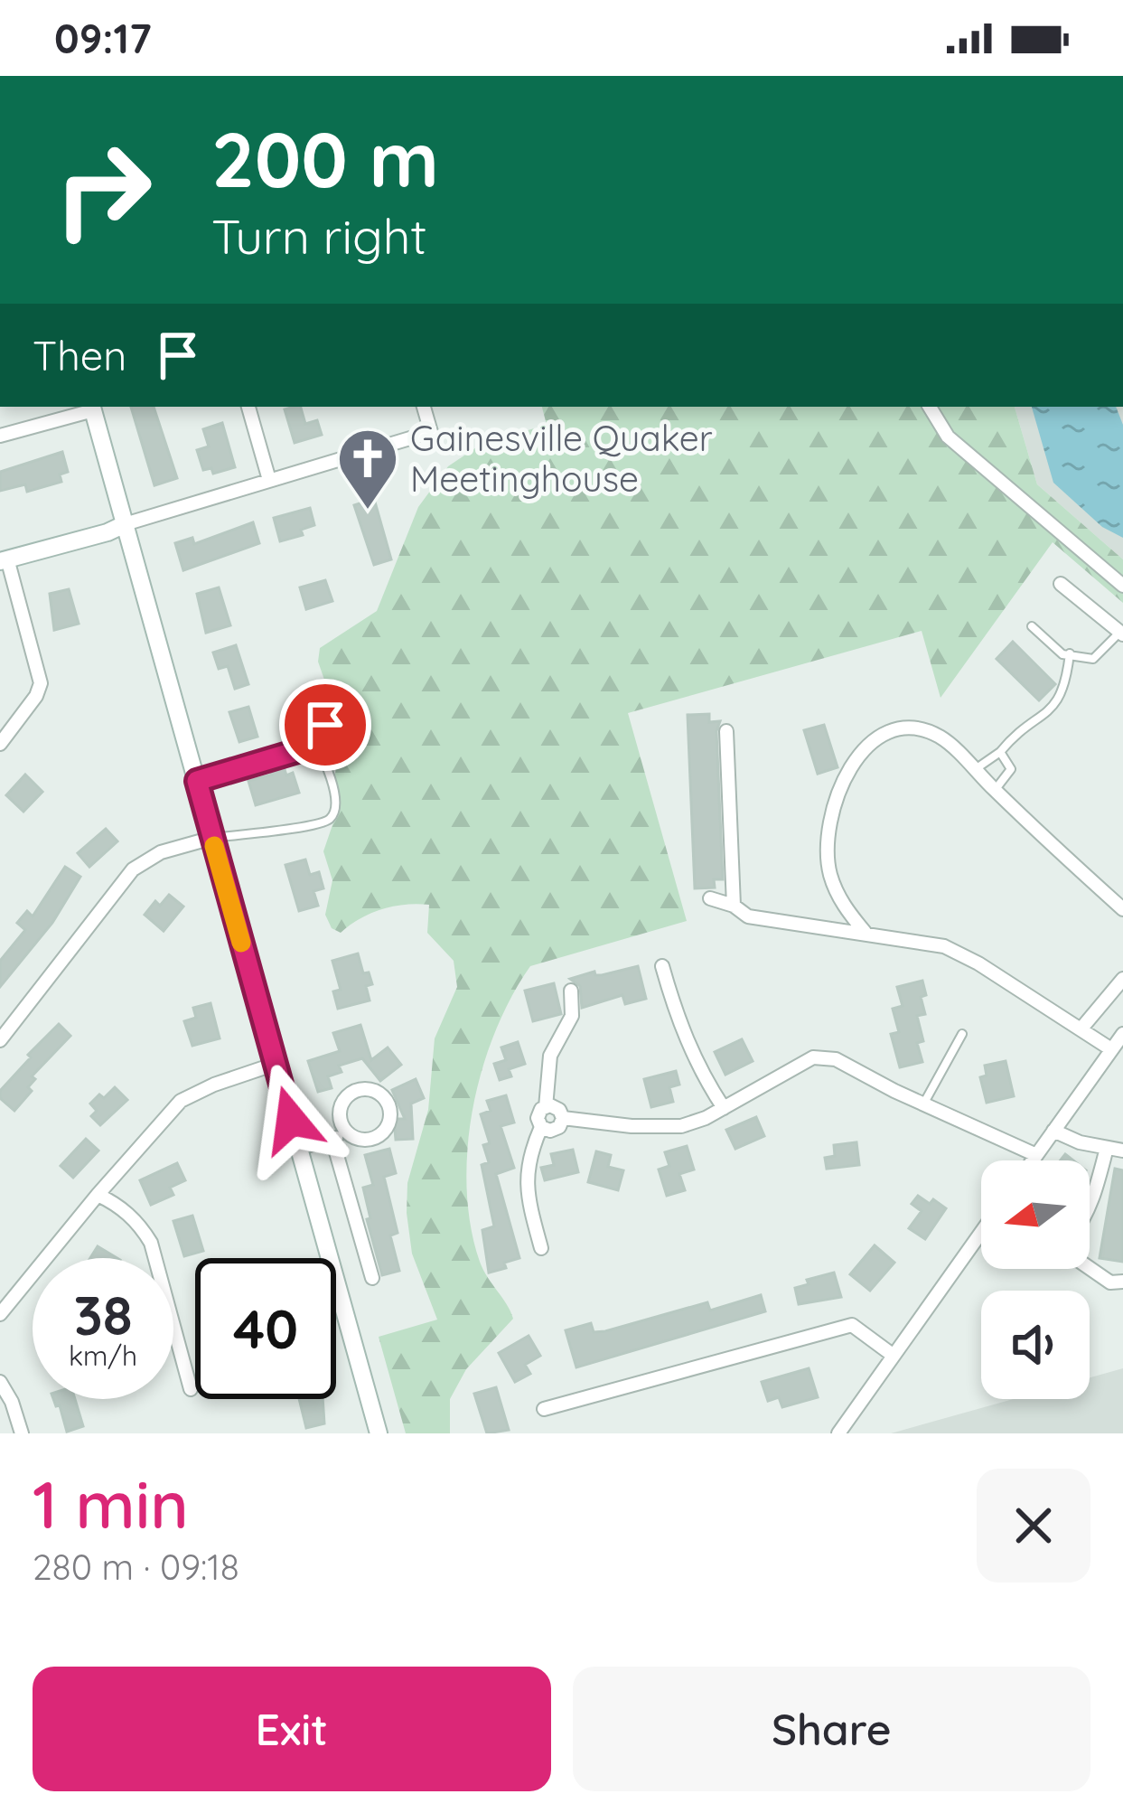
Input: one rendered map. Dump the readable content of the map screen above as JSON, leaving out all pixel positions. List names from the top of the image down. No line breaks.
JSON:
{"places":{"church":["Gainesville Quaker Meetinghouse"]},"north":"left","page":{"status":"09:17","turn":["200 m","Turn right"],"then":"Then","speed":"38 km/h","limit":"40","heading":["1 min","280 m · 09:18"],"buttons":["Exit","Share"]}}
